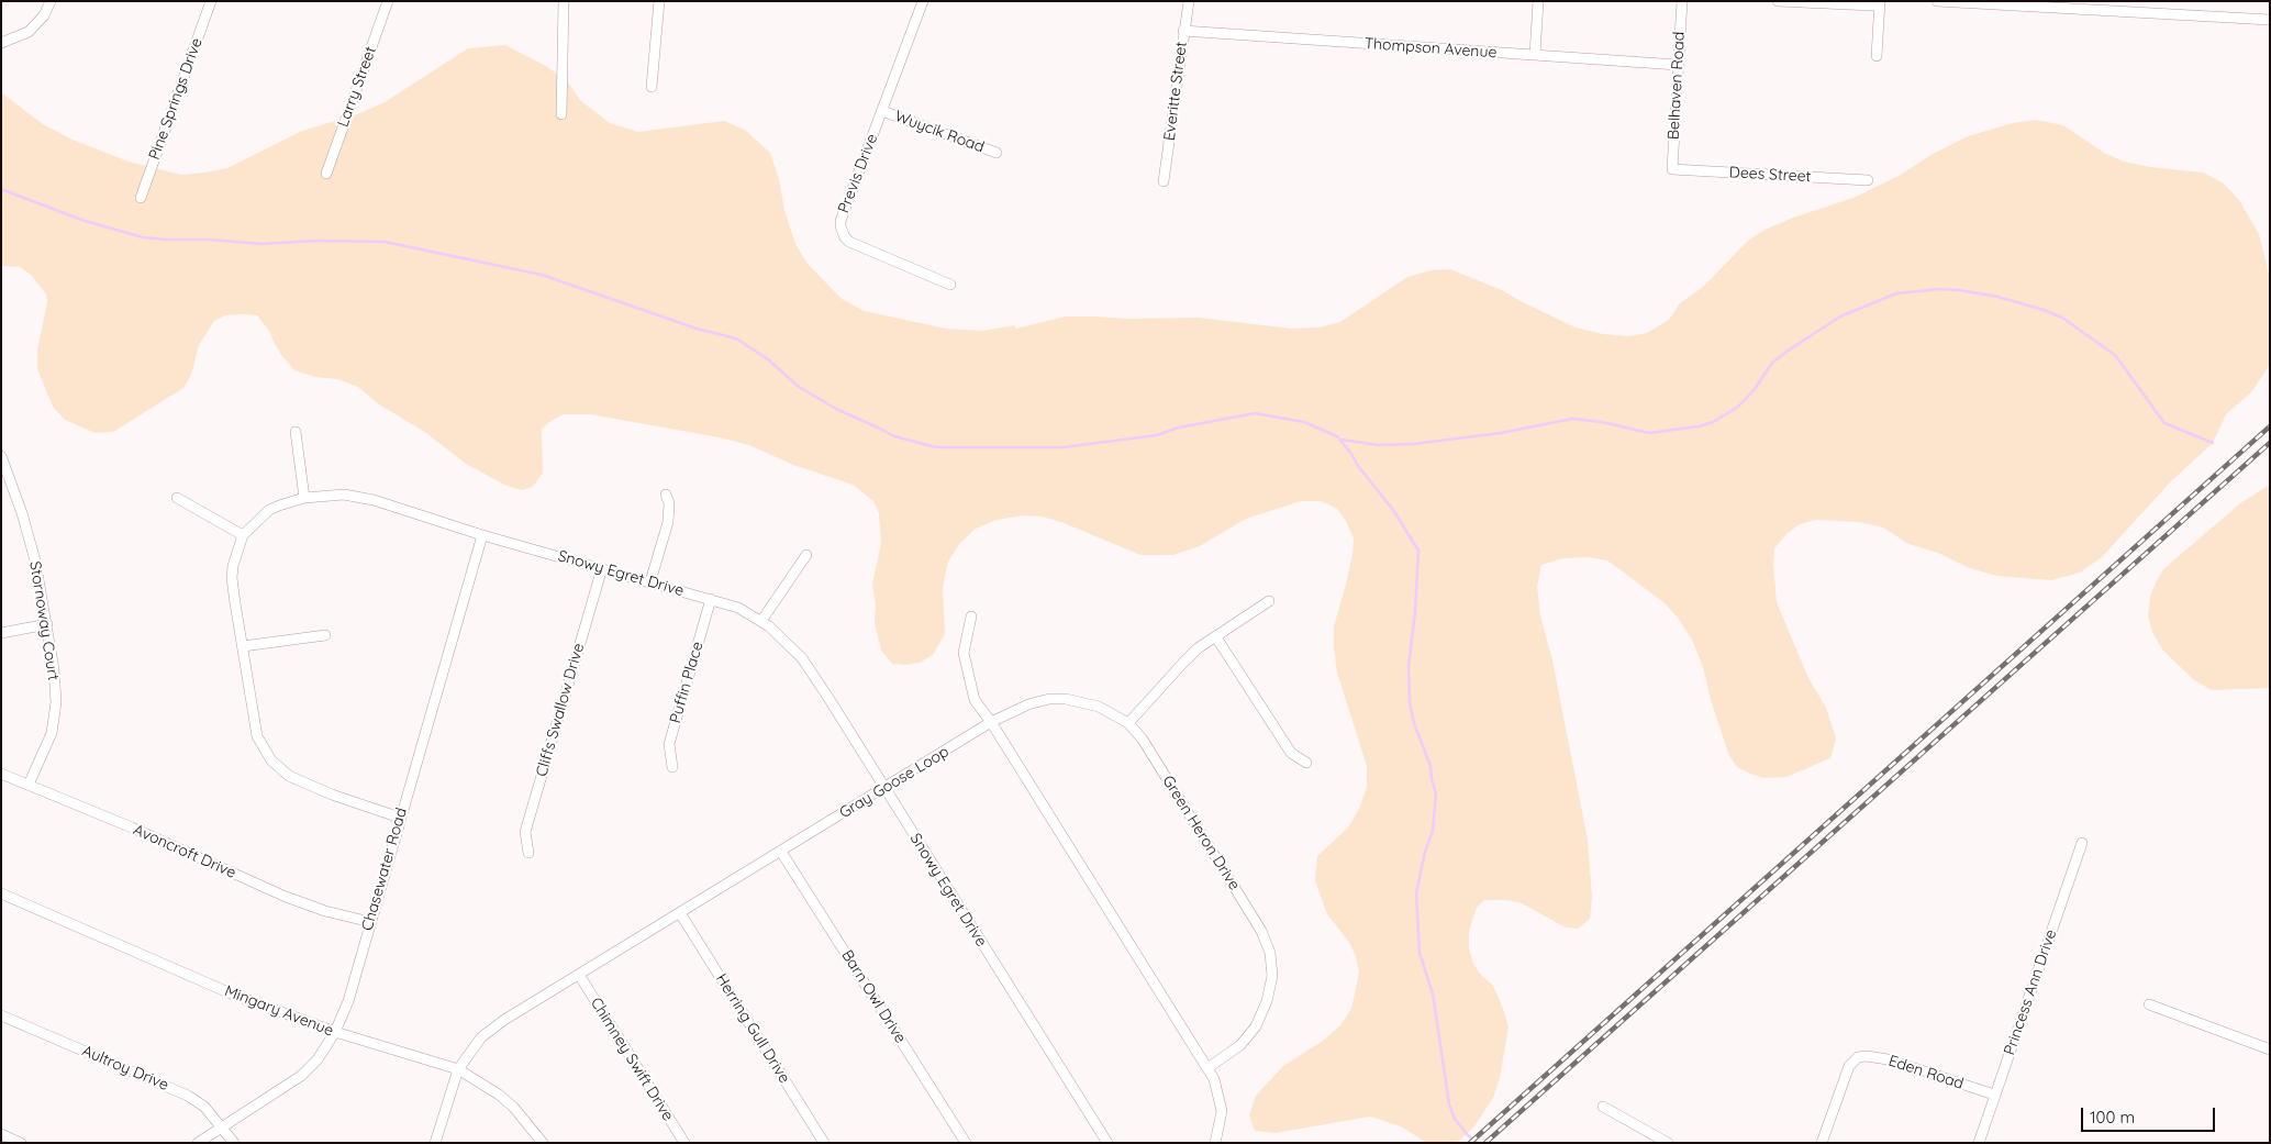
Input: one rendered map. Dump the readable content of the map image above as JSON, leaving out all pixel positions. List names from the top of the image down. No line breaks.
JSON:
{"streets":{"street":["Thompson Avenue","Belhaven Road","Larry Street","Everitte Street","Pine Springs Drive","Wuycik Road","Previs Drive","Dees Street","Snowy Egret Drive","Stornoway Court","Puffin Place","Cliffs Swallow Drive","Gray Goose Loop","Green Heron Drive","Avoncroft Drive","Chasewater Road","Princess Ann Drive","Barn Owl Drive","Mingary Avenue","Herring Gull Drive","Chimney Swift Drive","Aultroy Drive","Eden Road"]},"crossings":[["Thompson Avenue","Belhaven Road"],["Thompson Avenue","Everitte Street"],["Belhaven Road","Dees Street"],["Wuycik Road","Previs Drive"],["Snowy Egret Drive","Puffin Place"],["Snowy Egret Drive","Cliffs Swallow Drive"],["Snowy Egret Drive","Gray Goose Loop"],["Snowy Egret Drive","Chasewater Road"],["Stornoway Court","Avoncroft Drive"],["Gray Goose Loop","Green Heron Drive"],["Gray Goose Loop","Barn Owl Drive"],["Gray Goose Loop","Mingary Avenue"],["Gray Goose Loop","Herring Gull Drive"],["Gray Goose Loop","Chimney Swift Drive"],["Avoncroft Drive","Chasewater Road"],["Chasewater Road","Mingary Avenue"],["Chasewater Road","Aultroy Drive"],["Princess Ann Drive","Eden Road"]],"scale_bar":"100 m"}
